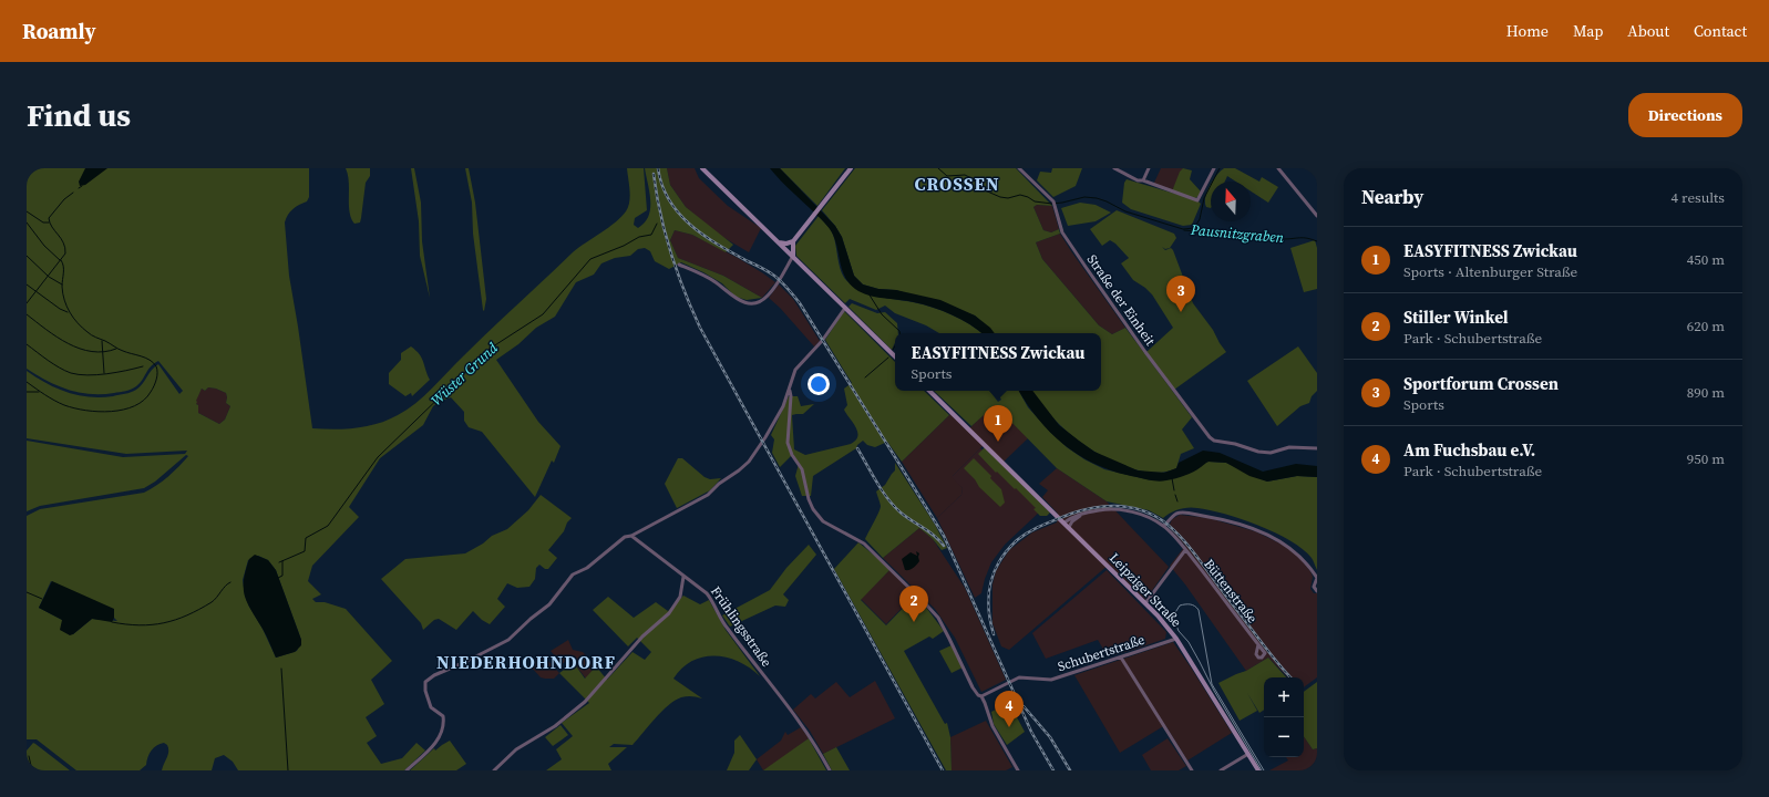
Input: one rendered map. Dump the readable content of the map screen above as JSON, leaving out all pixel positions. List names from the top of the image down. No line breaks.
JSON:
{"streets":{"street":["Straße der Einheit","Leipziger Straße","Büttenstraße","Frühlingsstraße","Schubertstraße"]},"crossings":[["Leipziger Straße","Büttenstraße"],["Leipziger Straße","Schubertstraße"]],"districts":["CROSSEN","NIEDERHOHNDORF"],"water":["Pausnitzgraben","Wüster Grund"],"north":"top","page":{"header":"Roamly","nav":["Home","Map","About","Contact"],"buttons":"Directions","title":"Find us","heading":["Nearby","4 results"],"list":[{"mark":"1","name":"EASYFITNESS Zwickau","note":"Sports · Altenburger Straße","value":"450 m"},{"mark":"2","name":"Stiller Winkel","note":"Park · Schubertstraße","value":"620 m"},{"mark":"3","name":"Sportforum Crossen","note":"Sports","value":"890 m"},{"mark":"4","name":"Am Fuchsbau e.V.","note":"Park · Schubertstraße","value":"950 m"}],"pins":["3","1","2","4"],"popup":["EASYFITNESS Zwickau","Sports"],"map_buttons":["+","−"]}}
